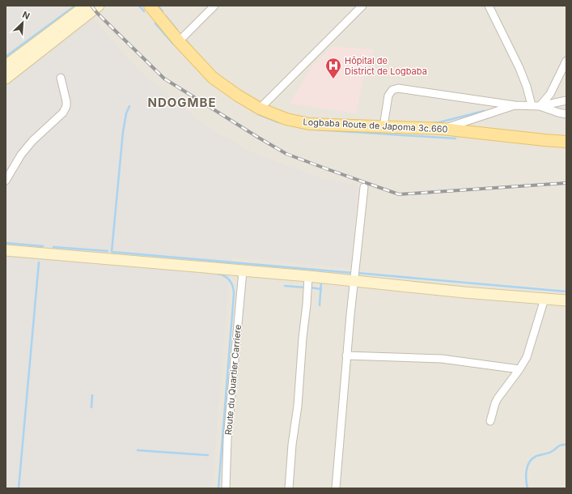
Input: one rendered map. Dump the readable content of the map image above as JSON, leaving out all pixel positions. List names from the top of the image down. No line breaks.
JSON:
{"streets":{"main road":["Logbaba Route de Japoma 3c.660"],"street":["Route du Quartier Carriere"]},"districts":["NDOGMBE"],"places":{"hospital":["Hôpital de District de Logbaba"]},"north":"top right"}
